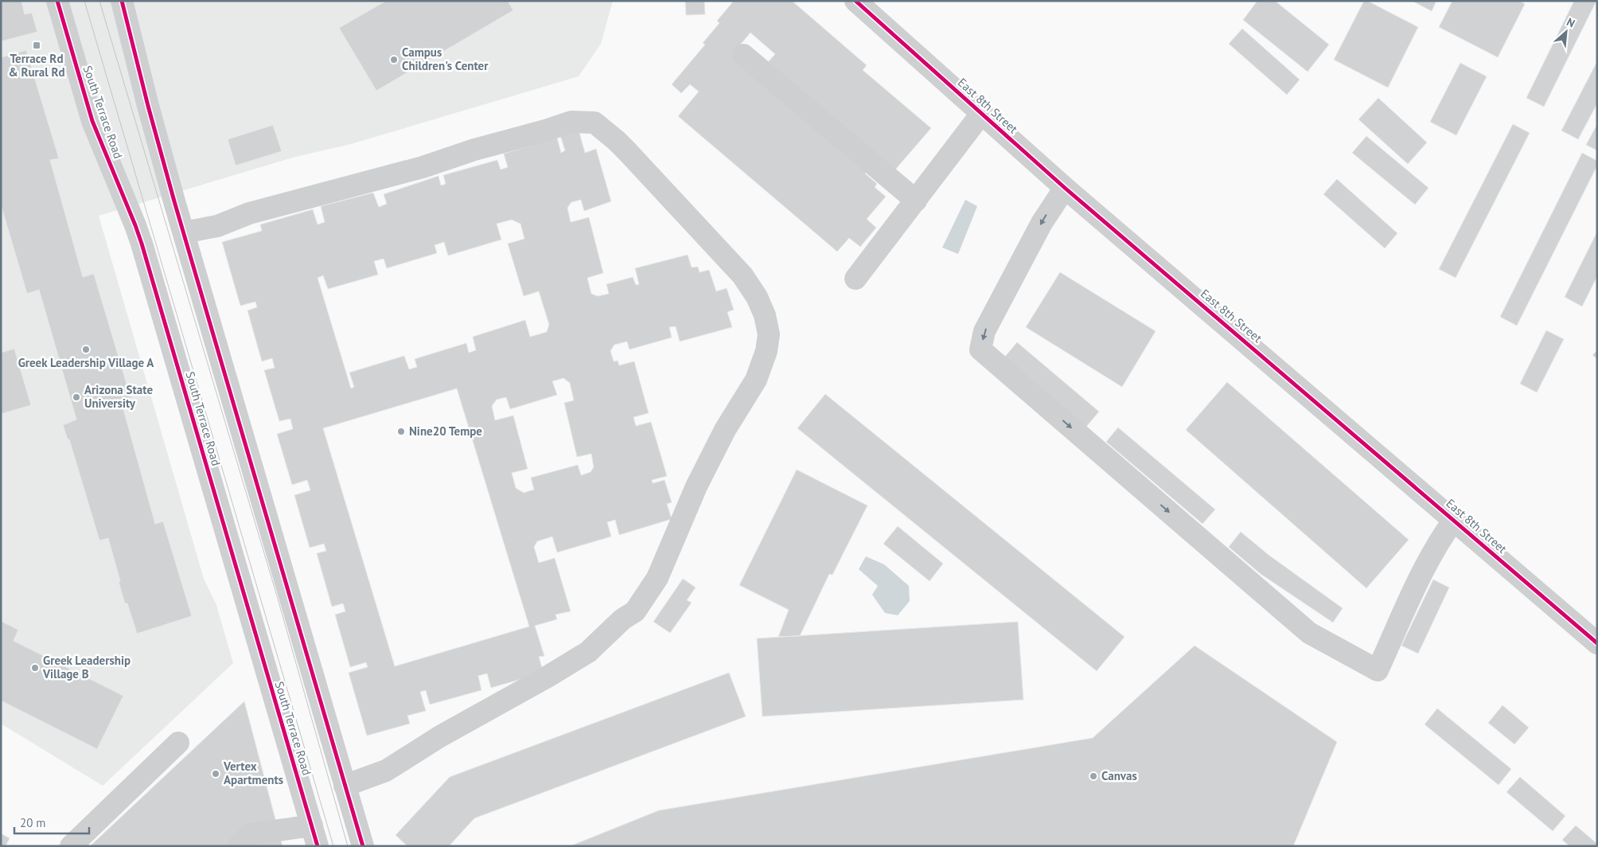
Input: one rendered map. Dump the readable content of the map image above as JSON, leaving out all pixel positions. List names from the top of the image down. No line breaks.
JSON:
{"streets":{"street":["East 8th Street","South Terrace Road"]},"places":{"transit":["Terrace Rd & Rural Rd"],"other":["Campus Children's Center","Greek Leadership Village A","Arizona State University","Nine20 Tempe","Greek Leadership Village B","Vertex Apartments","Canvas"]},"scale_bar":"20 m","north":"top right"}
